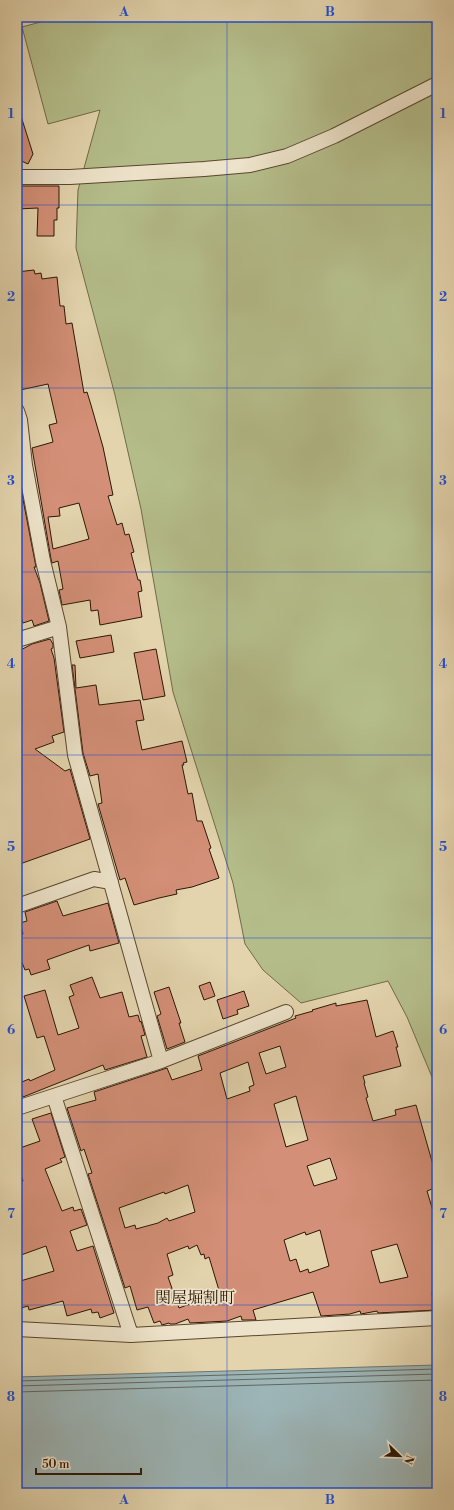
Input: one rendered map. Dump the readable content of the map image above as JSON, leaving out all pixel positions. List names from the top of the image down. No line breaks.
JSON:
{"districts":["関屋堀割町"],"scale_bar":"50 m","north":"bottom right","grid":{"columns":["A","B"],"rows":["1","2","3","4","5","6","7","8"]}}
